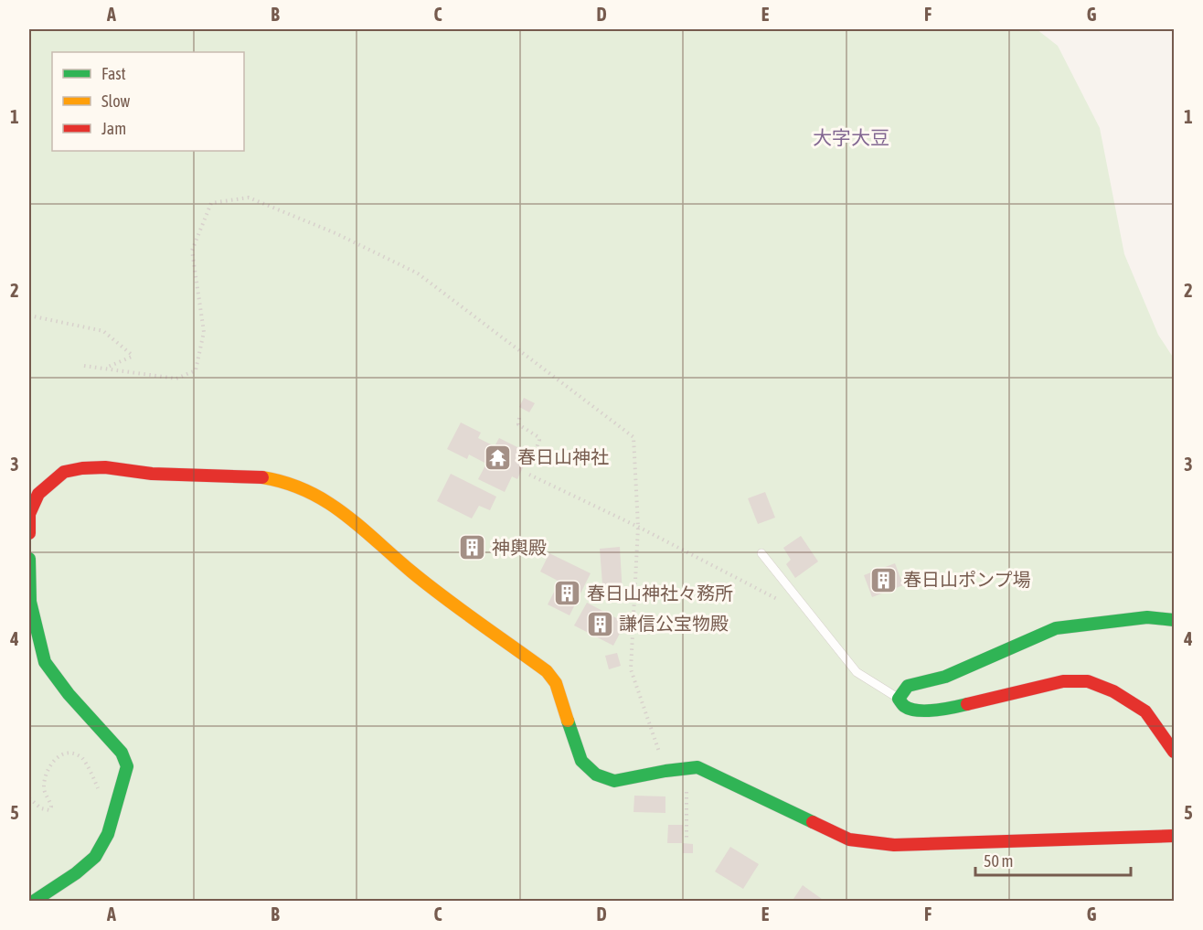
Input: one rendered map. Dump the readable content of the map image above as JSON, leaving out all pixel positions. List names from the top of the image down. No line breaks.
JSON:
{"districts":["大字大豆"],"places":{"temple":["春日山神社"],"building":["神輿殿","春日山ポンプ場","春日山神社々務所","謙信公宝物殿"]},"legend":["Fast","Slow","Jam"],"scale_bar":"50 m","grid":{"columns":["A","B","C","D","E","F","G"],"rows":["1","2","3","4","5"]}}
